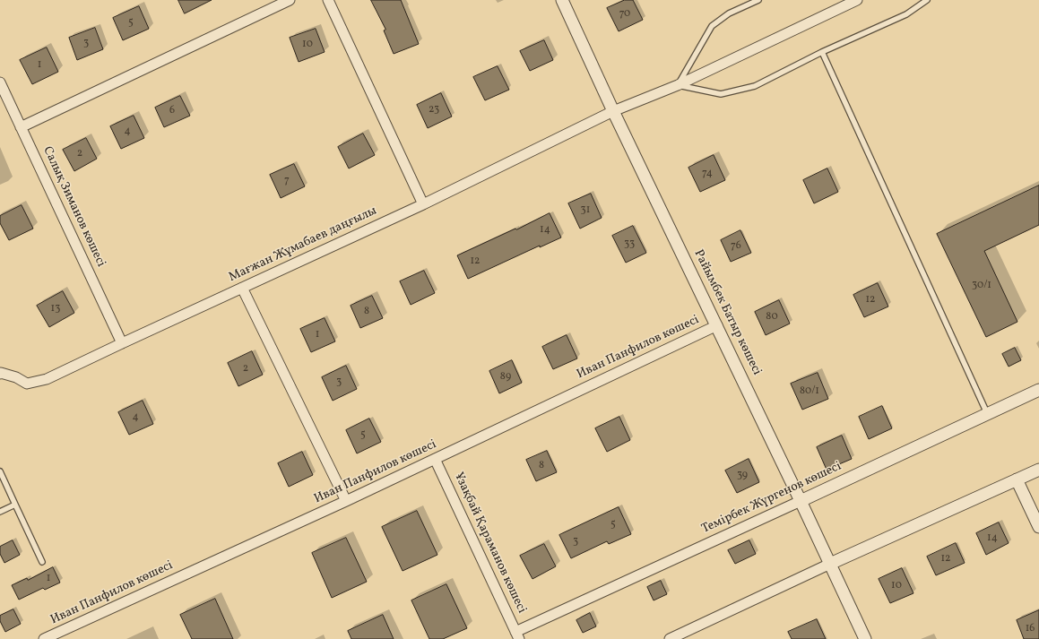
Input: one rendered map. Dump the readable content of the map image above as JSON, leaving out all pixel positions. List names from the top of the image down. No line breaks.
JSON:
{"streets":{"street":["Салық Зиманов көшесі","Мағжан Жұмабаев даңғылы","Райымбек Батыр көшесі","Иван Панфилов көшесі","Темірбек Жүргенов көшесі","Ұзақбай Қараманов көшесі"]},"crossings":[["Салық Зиманов көшесі","Мағжан Жұмабаев даңғылы"],["Мағжан Жұмабаев даңғылы","Райымбек Батыр көшесі"],["Райымбек Батыр көшесі","Иван Панфилов көшесі"],["Райымбек Батыр көшесі","Темірбек Жүргенов көшесі"],["Иван Панфилов көшесі","Ұзақбай Қараманов көшесі"],["Темірбек Жүргенов көшесі","Ұзақбай Қараманов көшесі"]],"house_numbers":["70","5","3","10","1","23","6","4","2","74","7","31","14","33","76","12","30/1","12","13","8","80","1","2","89","3","80/1","4","5","8","39","5","14","3","12","1","10","16"]}
